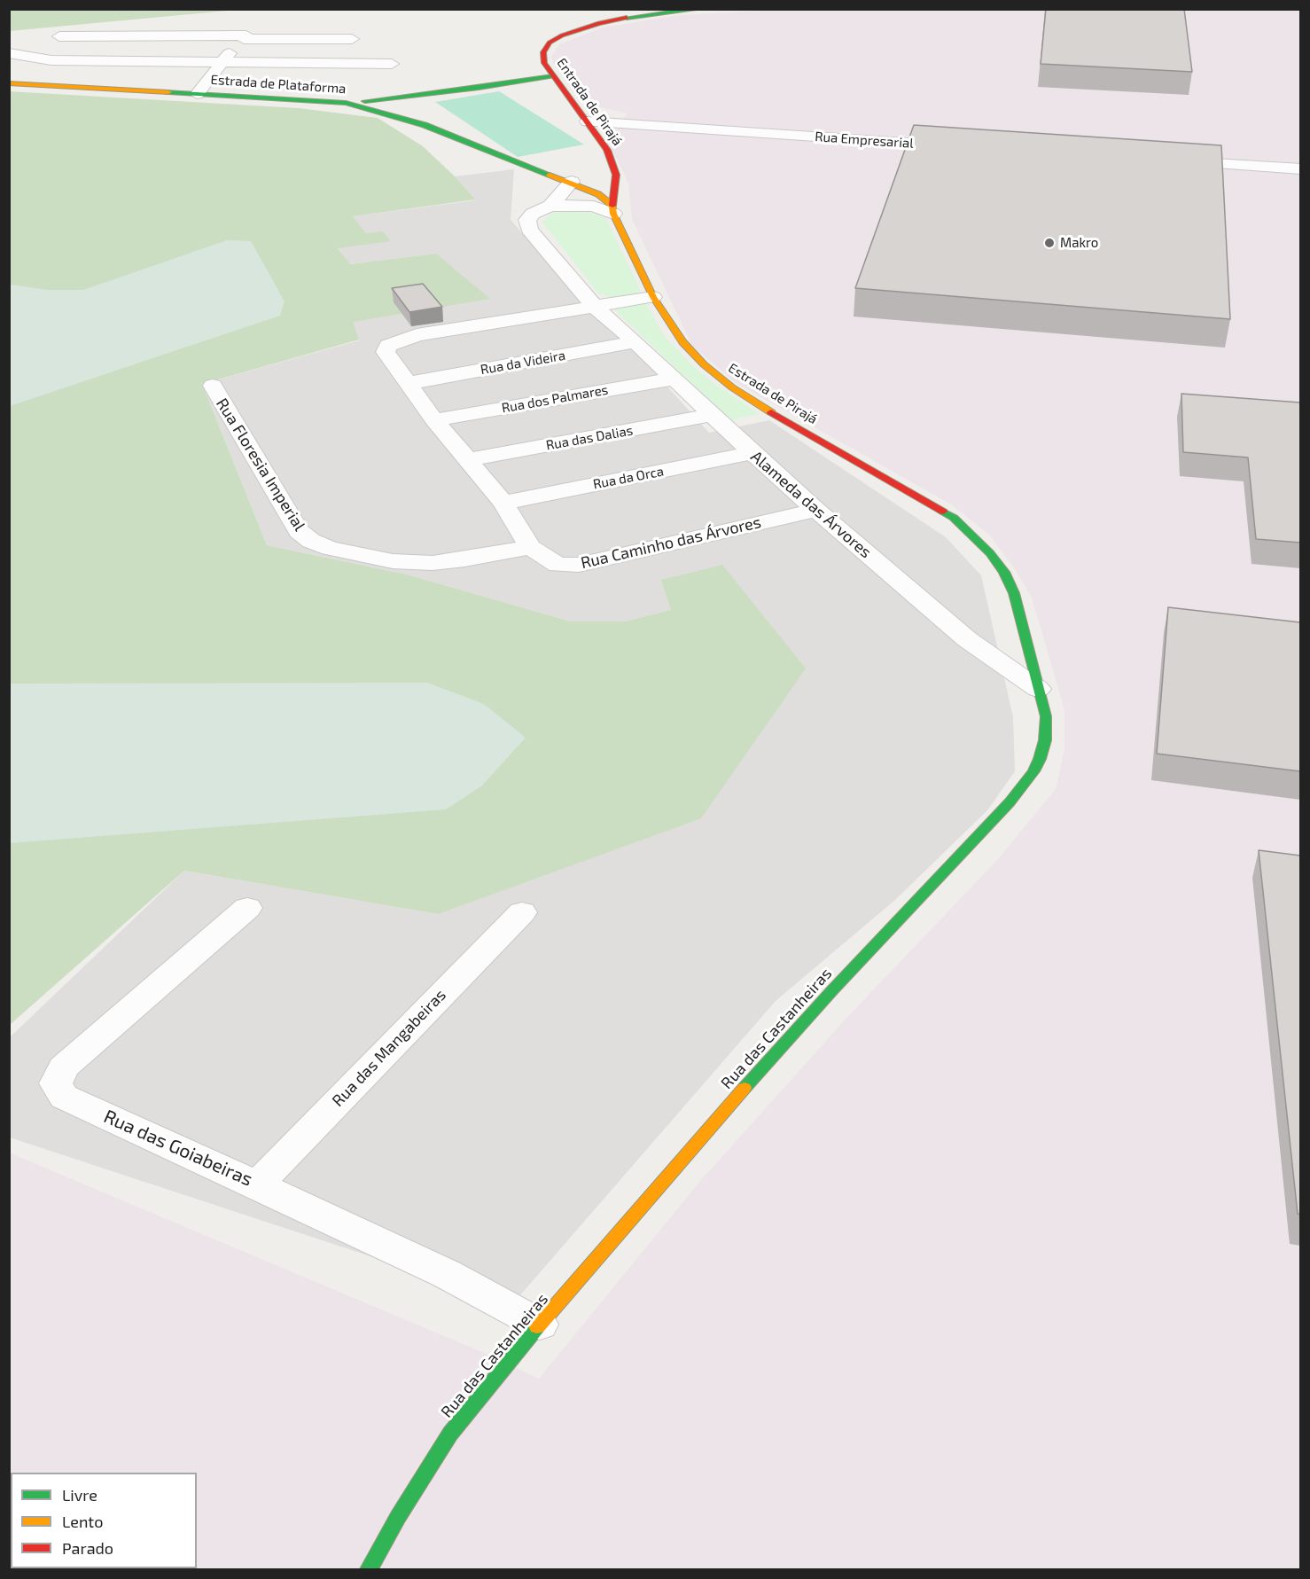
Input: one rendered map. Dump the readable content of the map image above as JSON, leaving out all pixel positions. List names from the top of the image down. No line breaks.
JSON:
{"streets":{"main road":["Estrada de Plataforma","Entrada de Pirajá","Estrada de Pirajá","Rua das Castanheiras"],"street":["Rua Empresarial","Rua da Videira","Rua dos Palmares","Rua das Dalias","Rua Floresia Imperial","Rua da Orca","Alameda das Árvores","Rua Caminho das Árvores","Rua das Mangabeiras","Rua das Goiabeiras"]},"crossings":[["Estrada de Plataforma","Entrada de Pirajá"],["Estrada de Plataforma","Estrada de Pirajá"],["Estrada de Plataforma","Alameda das Árvores"],["Entrada de Pirajá","Rua Empresarial"],["Entrada de Pirajá","Estrada de Pirajá"],["Rua da Videira","Alameda das Árvores"],["Estrada de Pirajá","Rua das Castanheiras"],["Rua dos Palmares","Alameda das Árvores"],["Rua das Dalias","Alameda das Árvores"],["Rua Floresia Imperial","Rua Caminho das Árvores"],["Rua da Orca","Alameda das Árvores"],["Alameda das Árvores","Rua Caminho das Árvores"],["Alameda das Árvores","Rua das Castanheiras"],["Rua das Castanheiras","Rua das Goiabeiras"],["Rua das Mangabeiras","Rua das Goiabeiras"]],"places":["Makro"],"legend":["Livre","Lento","Parado"]}
